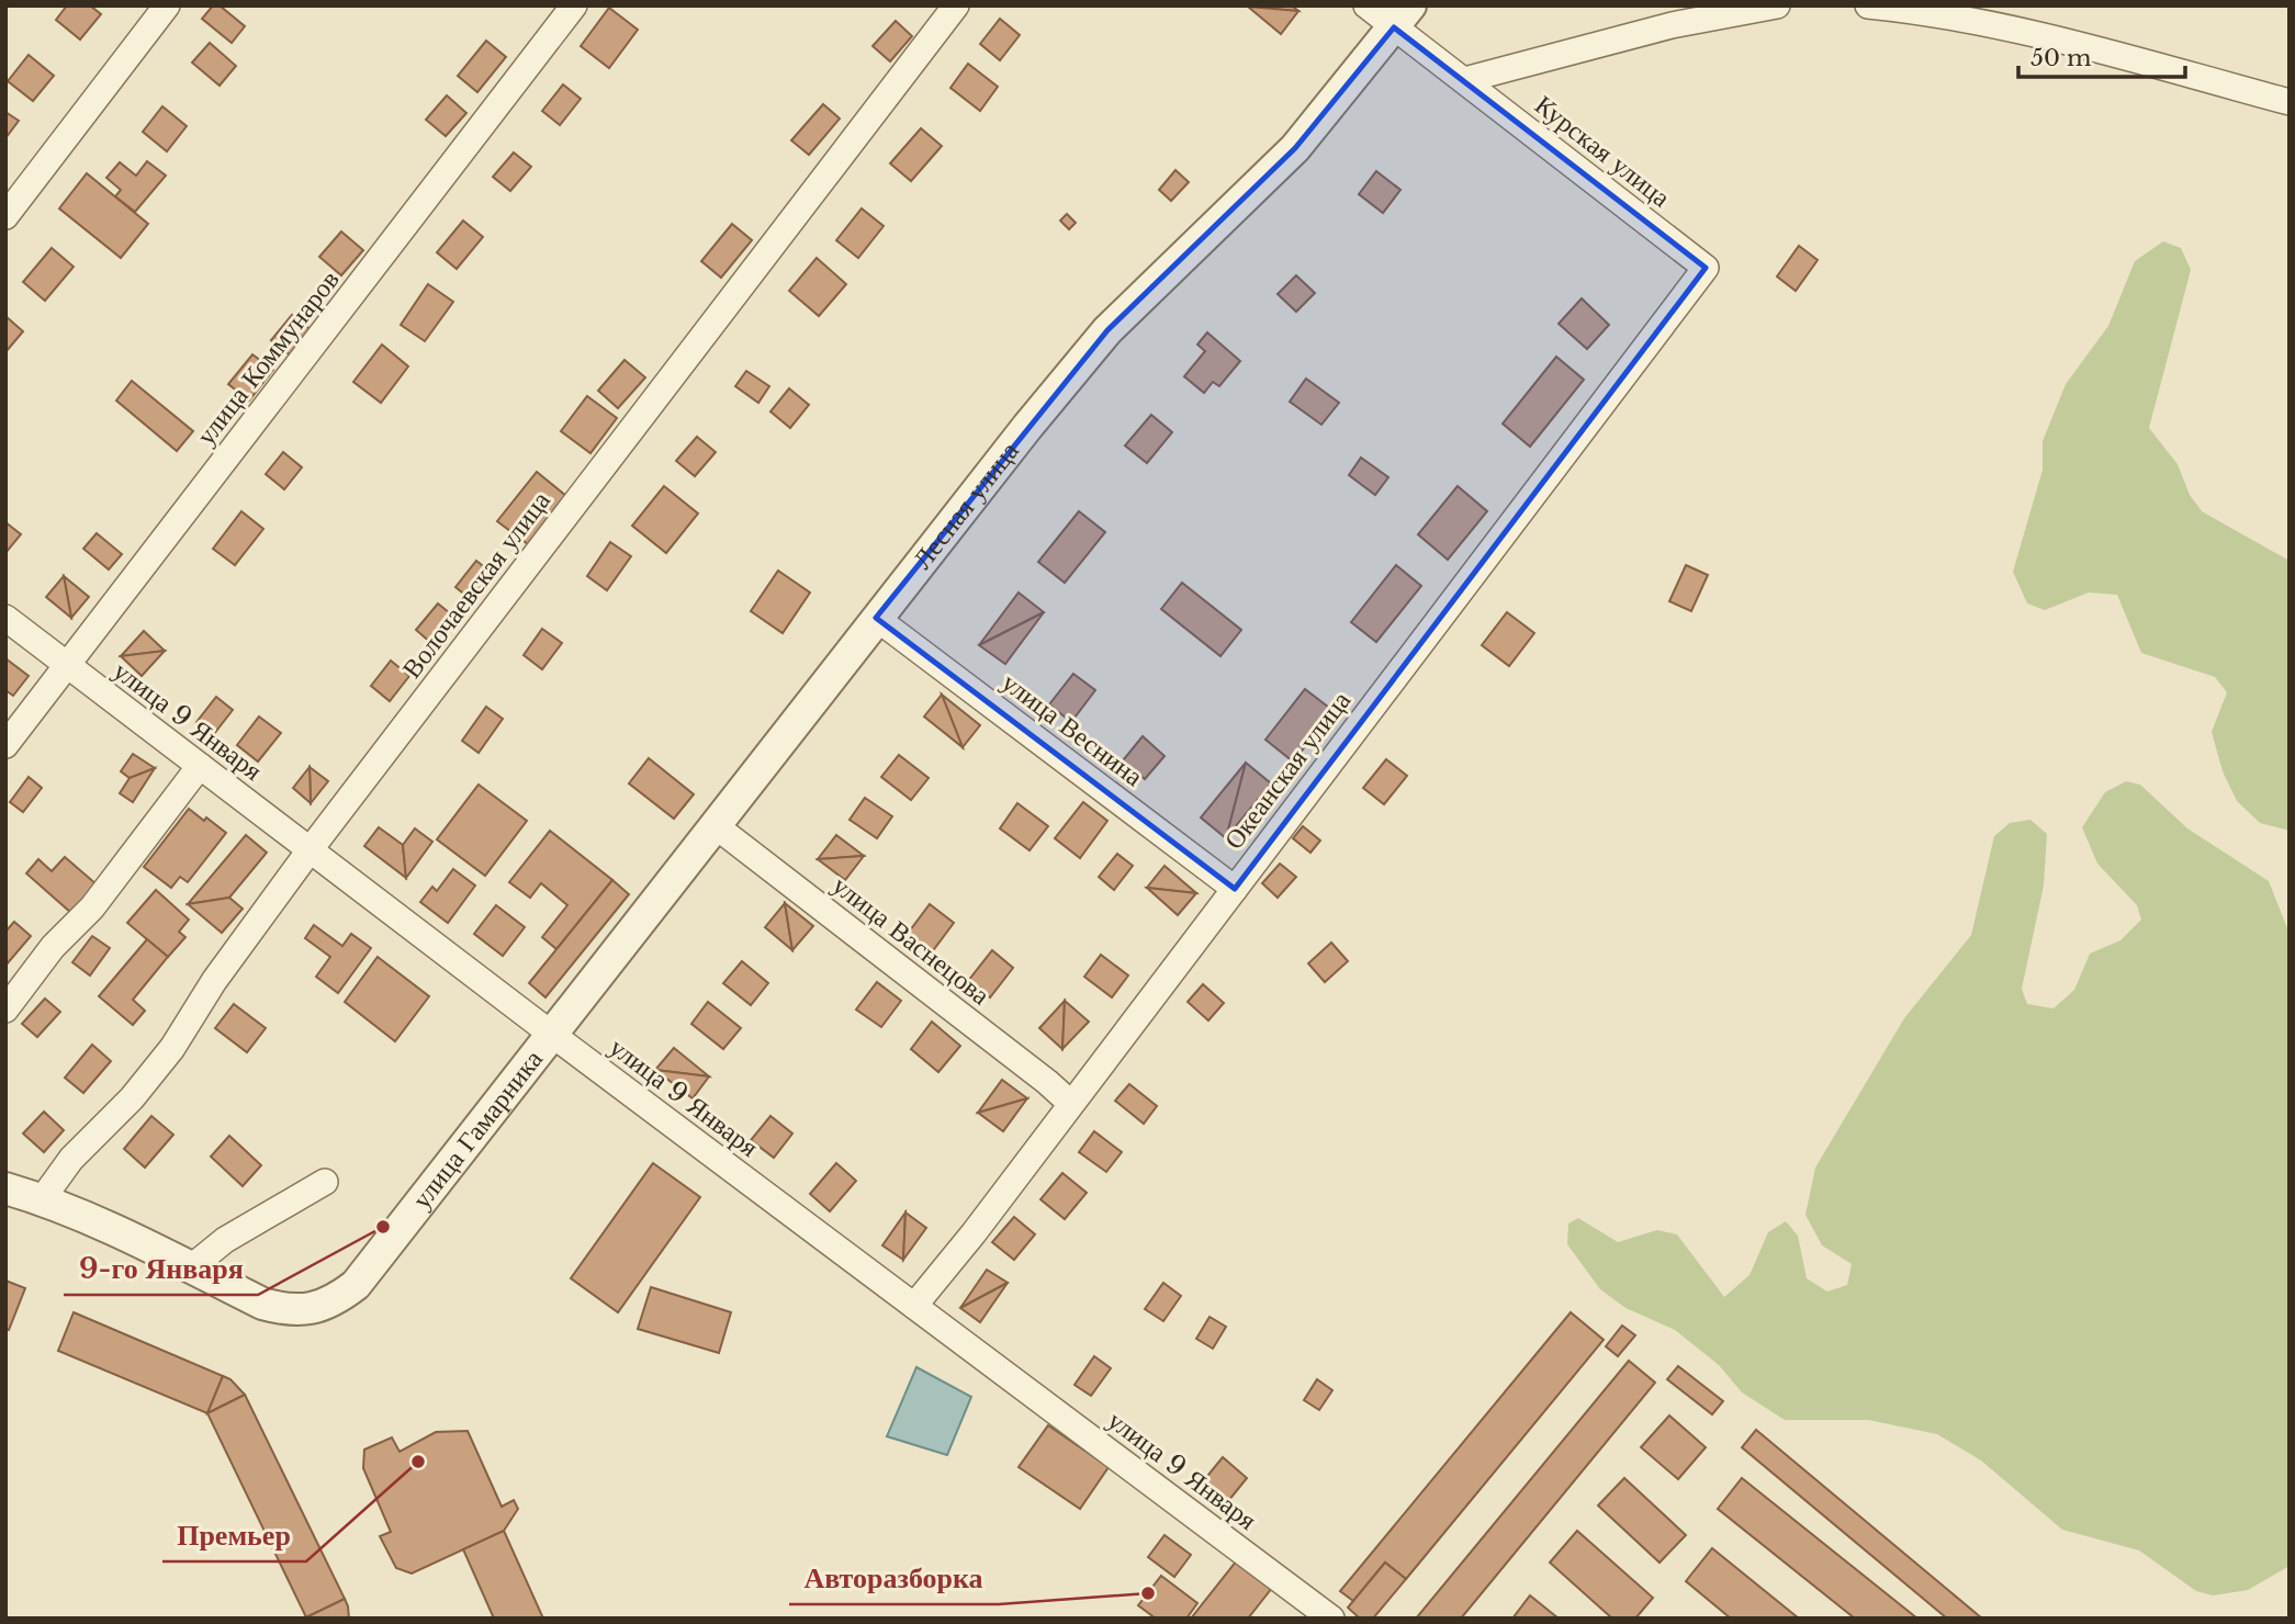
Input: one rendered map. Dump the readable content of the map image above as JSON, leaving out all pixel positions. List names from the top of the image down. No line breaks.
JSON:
{"streets":{"street":["Курская улица","улица Коммунаров","Лесная улица","Волочаевская улица","улица 9 Января","улица Веснина","Океанская улица","улица Васнецова","улица Гамарника"]},"crossings":[["Курская улица","Лесная улица"],["Курская улица","Океанская улица"],["улица Коммунаров","улица 9 Января"],["Лесная улица","улица 9 Января"],["Лесная улица","улица Веснина"],["Лесная улица","улица Васнецова"],["Лесная улица","улица Гамарника"],["Волочаевская улица","улица 9 Января"],["Волочаевская улица","улица Гамарника"],["улица 9 Января","Океанская улица"],["улица 9 Января","улица Гамарника"],["улица Веснина","Океанская улица"],["Океанская улица","улица Васнецова"]],"places":["9-го Января","Премьер","Авторазборка"],"scale_bar":"50 m"}
